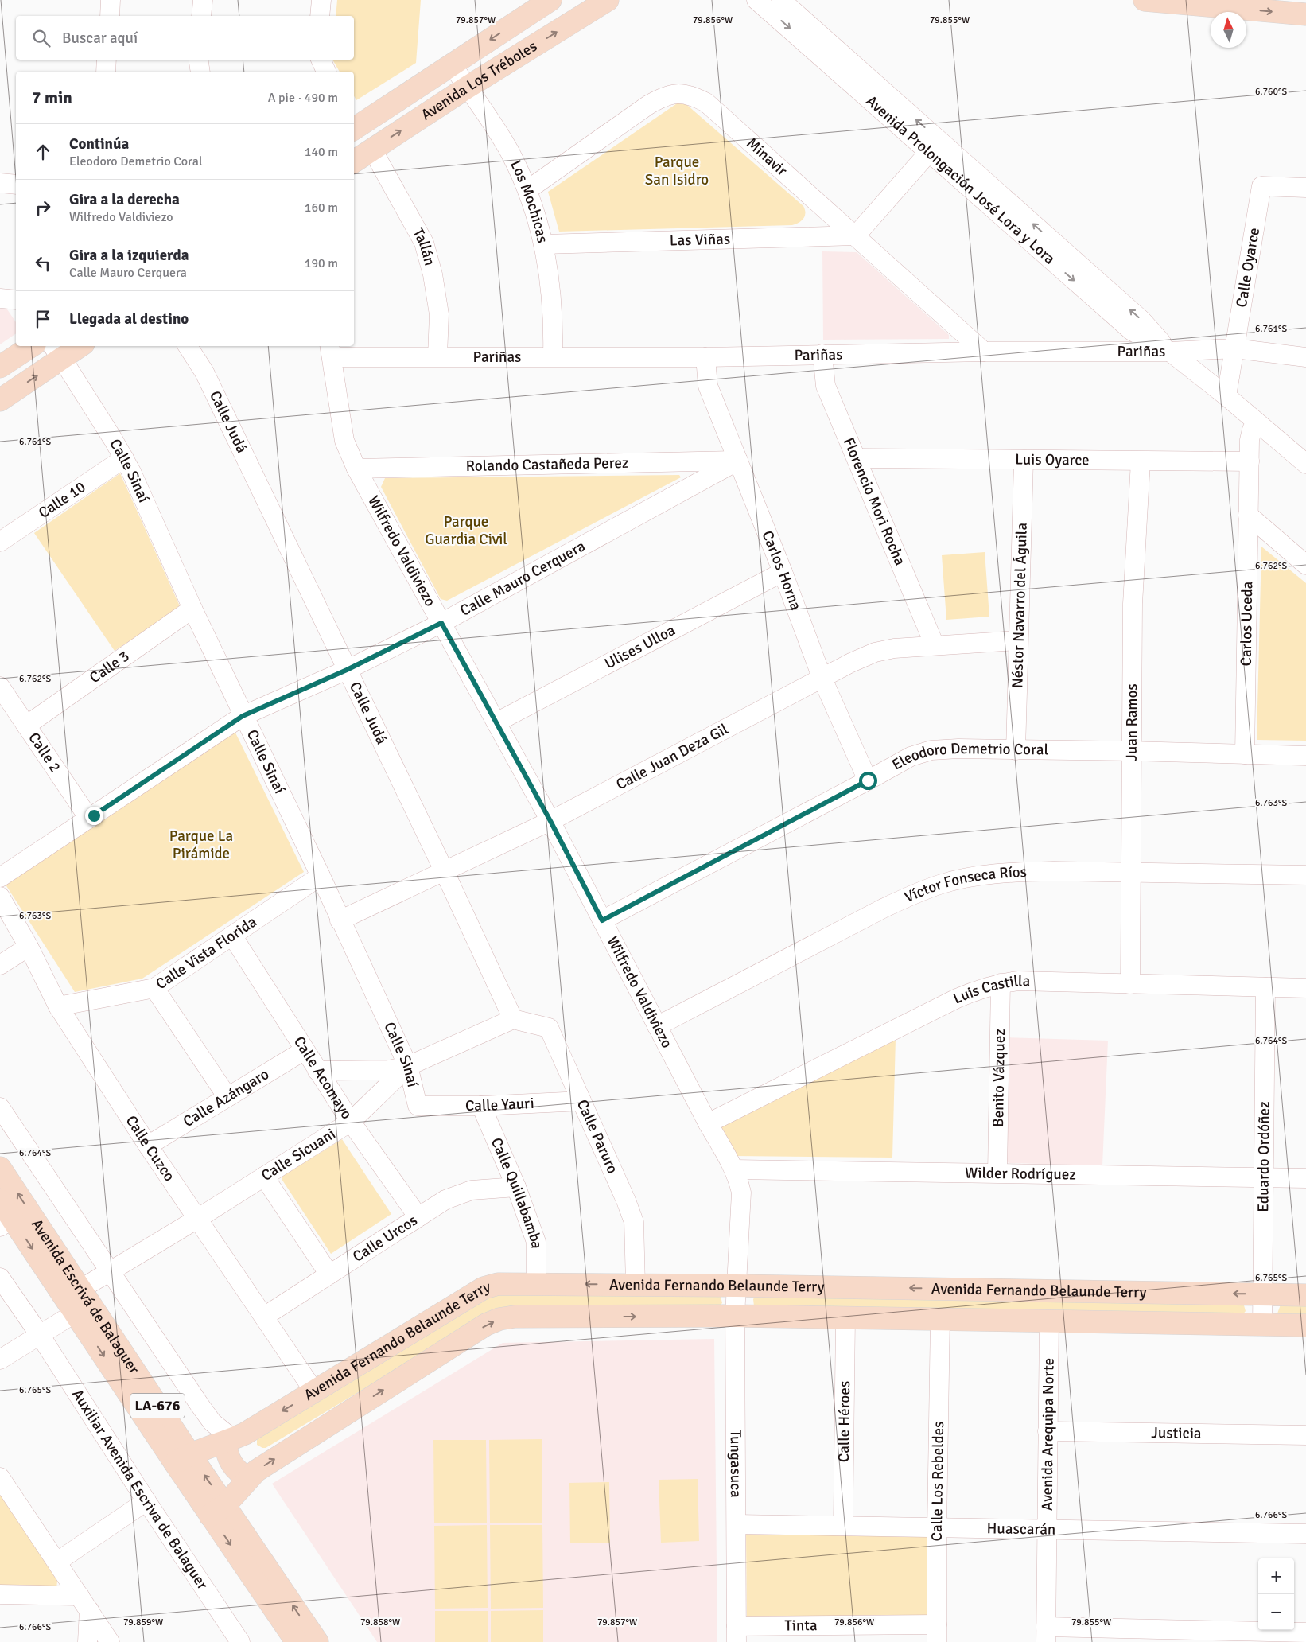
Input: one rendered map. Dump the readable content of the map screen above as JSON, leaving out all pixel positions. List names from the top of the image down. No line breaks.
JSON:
{"streets":{"main road":["Avenida Los Tréboles","Avenida Fernando Belaunde Terry","Avenida Escrivá de Balaguer","LA-676"],"street":["Minavir","Avenida Prolongación José Lora y Lora","Los Mochicas","Las Viñas","Tallán","Calle Oyarce","Pariñas","Calle Judá","Luis Oyarce","Rolando Castañeda Perez","Calle Sinaí","Calle 10","Florencio Mori Rocha","Wilfredo Valdiviezo","Carlos Horna","Calle Mauro Cerquera","Néstor Navarro del Águila","Carlos Uceda","Ulises Ulloa","Calle 3","Juan Ramos","Calle 2","Calle Juan Deza Gil","Eleodoro Demetrio Coral","Víctor Fonseca Ríos","Calle Vista Florida","Luis Castilla","Calle Acomayo","Benito Vázquez","Calle Azángaro","Calle Yauri","Calle Paruro","Calle Cuzco","Calle Sicuani","Eduardo Ordóñez","Wilder Rodríguez","Calle Quillabamba","Calle Urcos","Calle Héroes","Justicia","Avenida Arequipa Norte","Tungasuca","Calle Los Rebeldes","Auxiliar Avenida Escriva de Balaguer","Huascarán","Tinta"]},"crossings":[["Avenida Los Tréboles","Los Mochicas"],["Avenida Los Tréboles","Tallán"],["Minavir","Los Mochicas"],["Minavir","Las Viñas"],["Minavir","Pariñas"],["Avenida Prolongación José Lora y Lora","Calle Oyarce"],["Avenida Prolongación José Lora y Lora","Pariñas"],["Avenida Prolongación José Lora y Lora","Carlos Uceda"],["Los Mochicas","Las Viñas"],["Los Mochicas","Pariñas"],["Tallán","Pariñas"],["Calle Oyarce","Pariñas"],["Pariñas","Florencio Mori Rocha"],["Pariñas","Wilfredo Valdiviezo"],["Pariñas","Carlos Horna"],["Calle Judá","Calle Mauro Cerquera"],["Calle Judá","Calle Juan Deza Gil"],["Calle Judá","Calle Paruro"],["Calle Judá","Calle Sicuani"],["Luis Oyarce","Florencio Mori Rocha"],["Luis Oyarce","Néstor Navarro del Águila"],["Luis Oyarce","Carlos Uceda"],["Luis Oyarce","Juan Ramos"],["Rolando Castañeda Perez","Wilfredo Valdiviezo"],["Rolando Castañeda Perez","Carlos Horna"],["Rolando Castañeda Perez","Calle Mauro Cerquera"],["Calle Sinaí","Calle 10"],["Calle Sinaí","Calle Mauro Cerquera"],["Calle Sinaí","Calle 3"],["Calle Sinaí","Calle Juan Deza Gil"],["Calle Sinaí","Calle Vista Florida"],["Calle Sinaí","Calle Yauri"],["Calle Sinaí","Calle Sicuani"],["Florencio Mori Rocha","Calle Juan Deza Gil"],["Wilfredo Valdiviezo","Calle Mauro Cerquera"],["Wilfredo Valdiviezo","Ulises Ulloa"],["Wilfredo Valdiviezo","Calle Juan Deza Gil"],["Wilfredo Valdiviezo","Eleodoro Demetrio Coral"],["Wilfredo Valdiviezo","Víctor Fonseca Ríos"],["Wilfredo Valdiviezo","Luis Castilla"],["Wilfredo Valdiviezo","Wilder Rodríguez"],["Wilfredo Valdiviezo","Avenida Fernando Belaunde Terry"],["Wilfredo Valdiviezo","Tungasuca"],["Carlos Horna","Calle Mauro Cerquera"],["Carlos Horna","Ulises Ulloa"],["Carlos Horna","Calle Juan Deza Gil"],["Carlos Horna","Eleodoro Demetrio Coral"],["Calle Mauro Cerquera","Calle 2"],["Néstor Navarro del Águila","Calle Juan Deza Gil"],["Néstor Navarro del Águila","Eleodoro Demetrio Coral"],["Carlos Uceda","Eleodoro Demetrio Coral"],["Calle 3","Calle 2"],["Juan Ramos","Eleodoro Demetrio Coral"],["Juan Ramos","Víctor Fonseca Ríos"],["Juan Ramos","Luis Castilla"],["Calle Vista Florida","Calle Acomayo"],["Calle Vista Florida","Calle Cuzco"],["Luis Castilla","Benito Vázquez"],["Luis Castilla","Eduardo Ordóñez"],["Calle Acomayo","Calle Azángaro"],["Calle Acomayo","Calle Sicuani"],["Calle Acomayo","Calle Urcos"],["Benito Vázquez","Wilder Rodríguez"],["Calle Azángaro","Calle Cuzco"],["Calle Yauri","Calle Paruro"],["Calle Yauri","Calle Quillabamba"],["Calle Paruro","Calle Sicuani"],["Calle Paruro","Avenida Fernando Belaunde Terry"],["Calle Cuzco","Calle Sicuani"],["Calle Cuzco","Calle Urcos"],["Calle Cuzco","Avenida Fernando Belaunde Terry"],["Calle Sicuani","Avenida Escrivá de Balaguer"],["Eduardo Ordóñez","Wilder Rodríguez"],["Eduardo Ordóñez","Avenida Fernando Belaunde Terry"],["Calle Quillabamba","Calle Urcos"],["Calle Quillabamba","Avenida Fernando Belaunde Terry"],["Avenida Fernando Belaunde Terry","Avenida Escrivá de Balaguer"],["Avenida Fernando Belaunde Terry","Calle Héroes"],["Avenida Fernando Belaunde Terry","Avenida Arequipa Norte"],["Avenida Fernando Belaunde Terry","Tungasuca"],["Avenida Fernando Belaunde Terry","Calle Los Rebeldes"],["Calle Héroes","Huascarán"],["Justicia","Avenida Arequipa Norte"],["Avenida Arequipa Norte","Huascarán"],["Tungasuca","Huascarán"],["Tungasuca","Tinta"],["Calle Los Rebeldes","Huascarán"],["Calle Los Rebeldes","Tinta"]],"parks":["Parque San Isidro","Parque Guardia Civil","Parque La Pirámide"],"north":"top","page":{"search":"Buscar aquí","heading":["7 min","A pie · 490 m"],"list":[["Continúa","Eleodoro Demetrio Coral","140 m"],["Gira a la derecha","Wilfredo Valdiviezo","160 m"],["Gira a la izquierda","Calle Mauro Cerquera","190 m"],"Llegada al destino"],"map_buttons":["+","−"]},"coordinates":["79.857°W","79.856°W","79.855°W","6.760°S","6.761°S","6.762°S","6.763°S","6.764°S","6.765°S","6.766°S","79.859°W","79.858°W"]}
